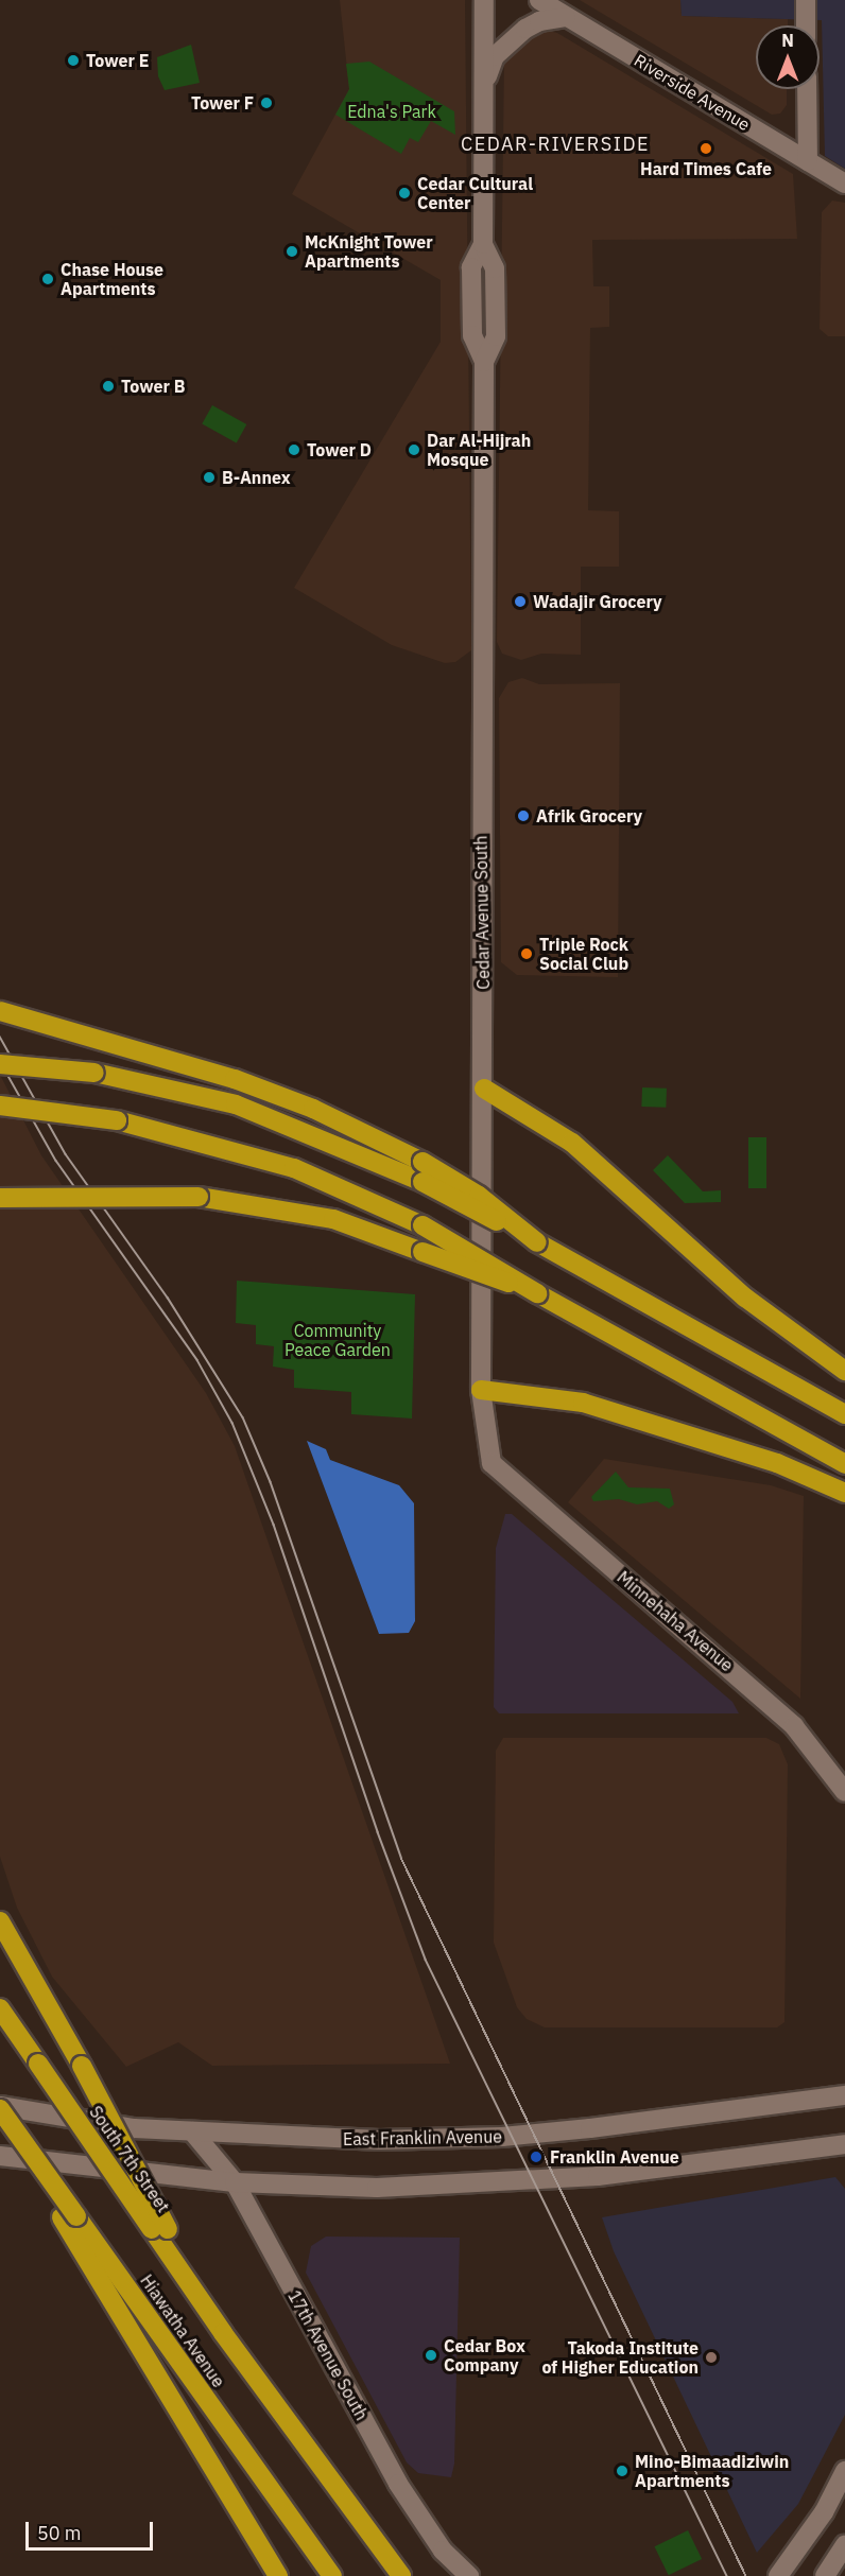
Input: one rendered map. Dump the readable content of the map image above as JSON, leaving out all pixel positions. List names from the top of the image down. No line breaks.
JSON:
{"streets":{"highway":["South 7th Street","Hiawatha Avenue"],"main road":["Riverside Avenue","Cedar Avenue South","Minnehaha Avenue","East Franklin Avenue","17th Avenue South"]},"crossings":[["Cedar Avenue South","Minnehaha Avenue"],["East Franklin Avenue","Hiawatha Avenue"],["East Franklin Avenue","17th Avenue South"],["South 7th Street","Hiawatha Avenue"]],"districts":["CEDAR-RIVERSIDE"],"parks":["Edna's Park","Community Peace Garden"],"places":["Tower E","Tower F","Hard Times Cafe","Cedar Cultural Center","McKnight Tower Apartments","Chase House Apartments","Tower B","Tower D","Dar Al-Hijrah Mosque","B-Annex","Wadajir Grocery","Afrik Grocery","Triple Rock Social Club","Franklin Avenue","Cedar Box Company","Takoda Institute of Higher Education","Mino-Bimaadiziwin Apartments"],"scale_bar":"50 m","north":"top"}
